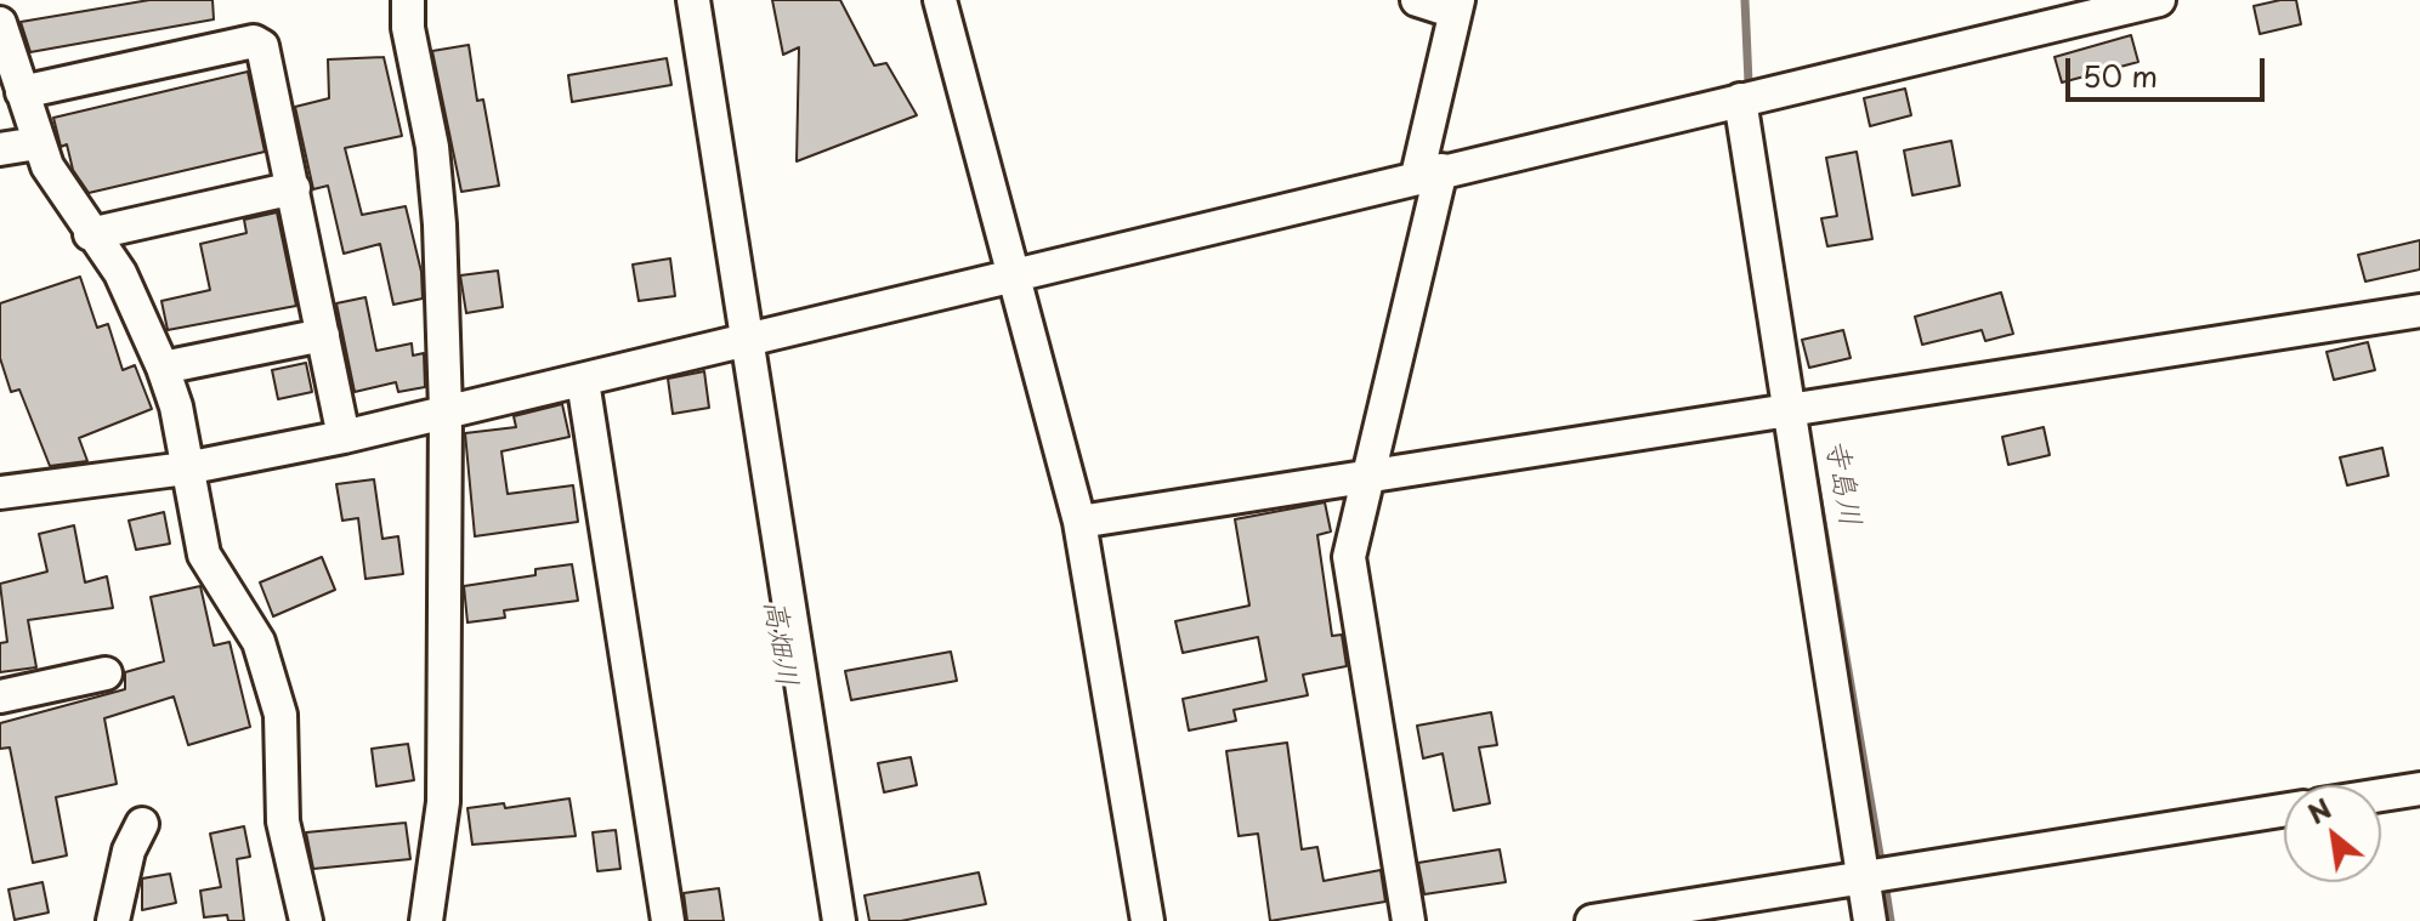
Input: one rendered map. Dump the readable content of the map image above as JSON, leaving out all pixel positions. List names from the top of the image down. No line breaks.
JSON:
{"water":["寺島川","高畑川"],"scale_bar":"50 m","north":"top left"}
